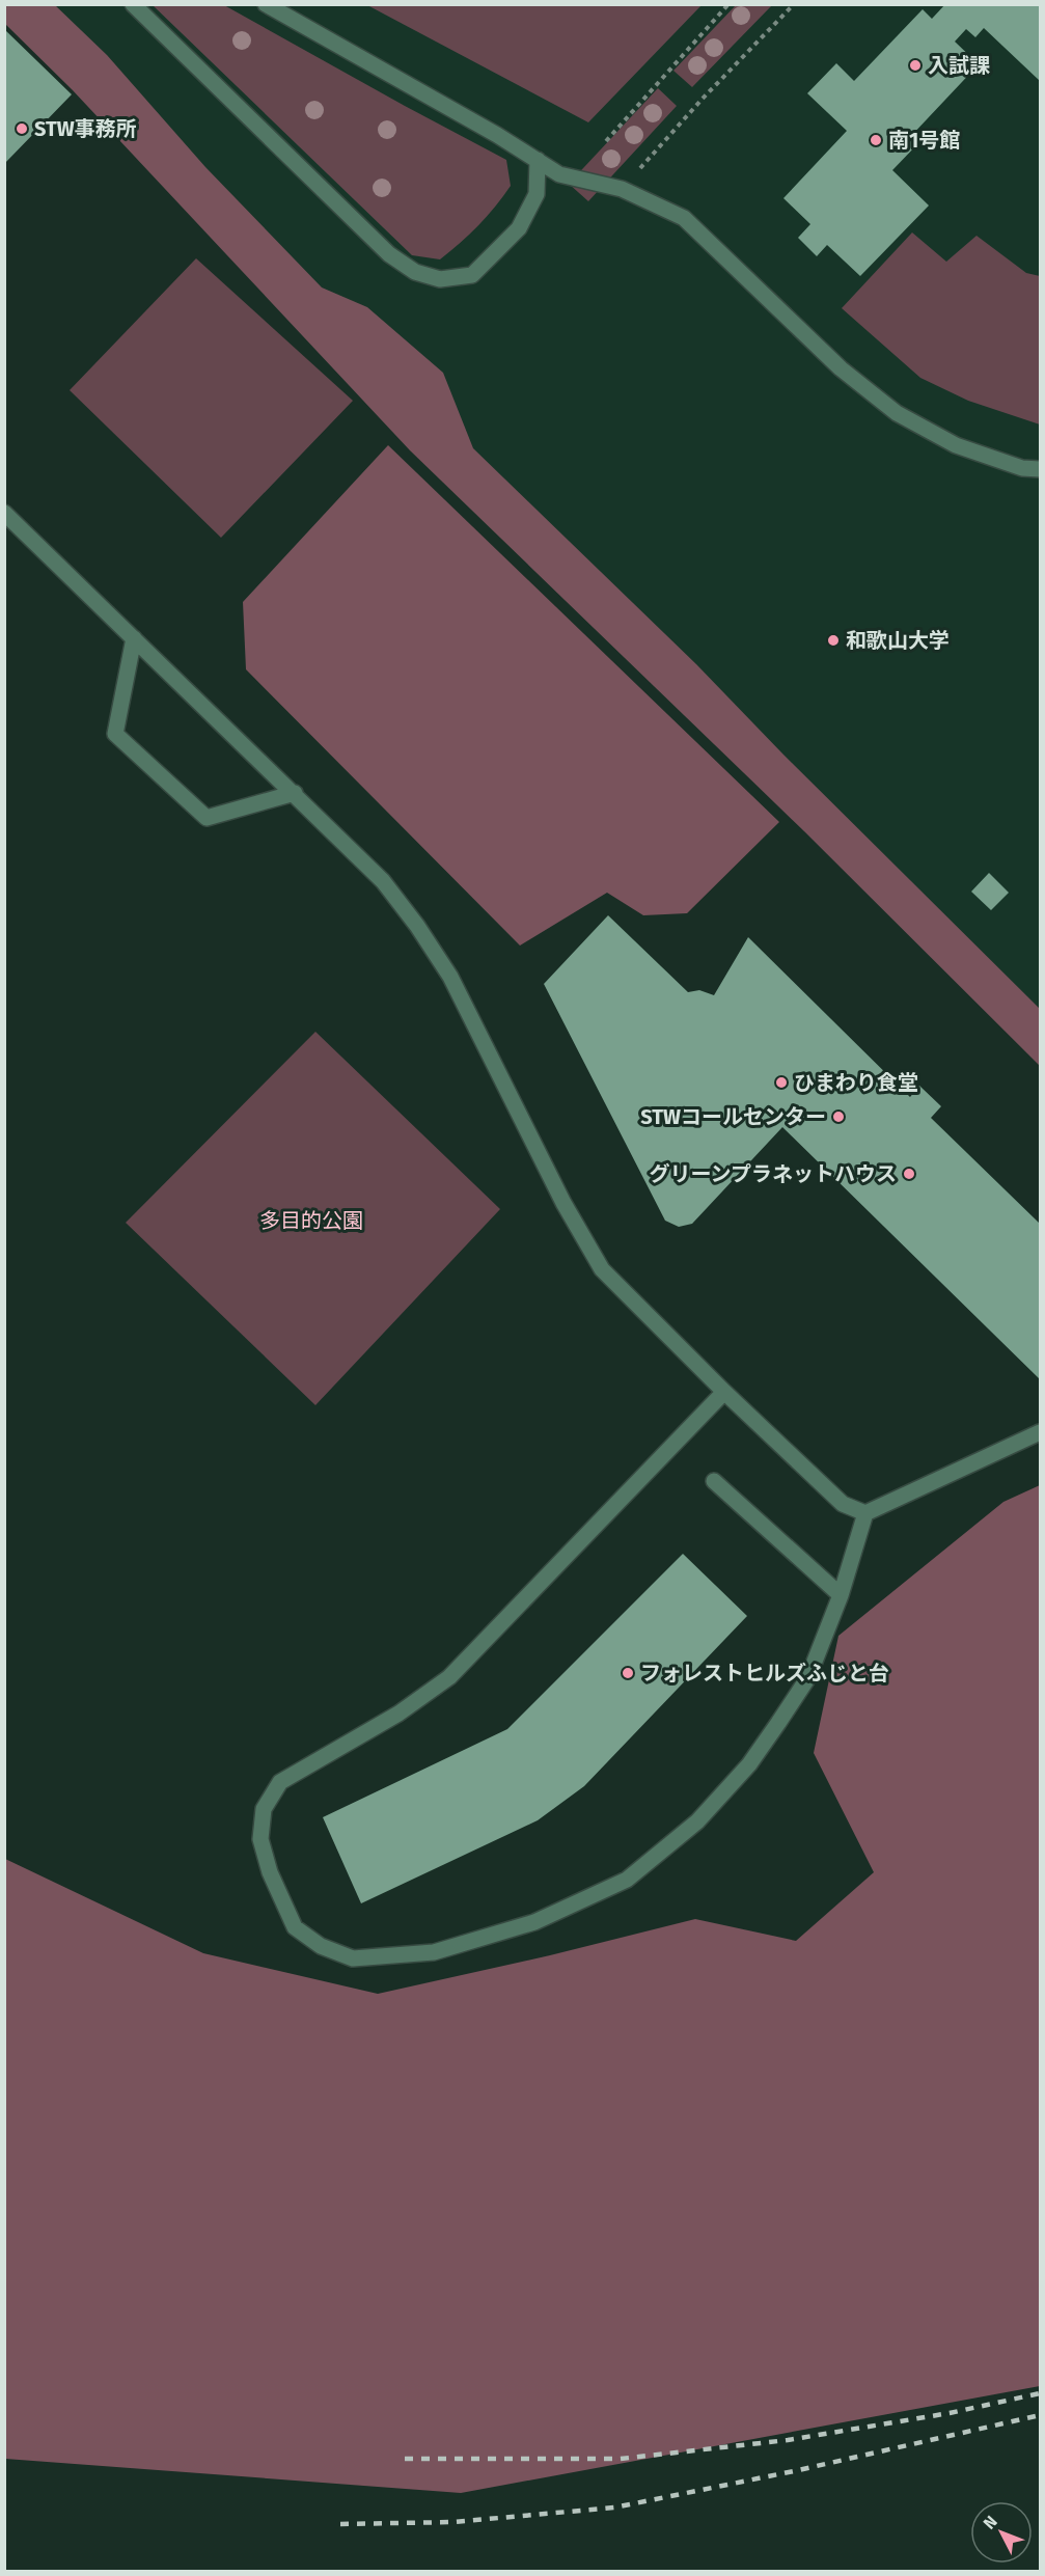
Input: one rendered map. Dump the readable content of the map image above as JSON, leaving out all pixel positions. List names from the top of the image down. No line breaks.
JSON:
{"parks":["多目的公園"],"places":["入試課","STW事務所","南1号館","和歌山大学","ひまわり食堂","STWコールセンター","グリーンプラネットハウス","フォレストヒルズふじと台"],"north":"top left"}
